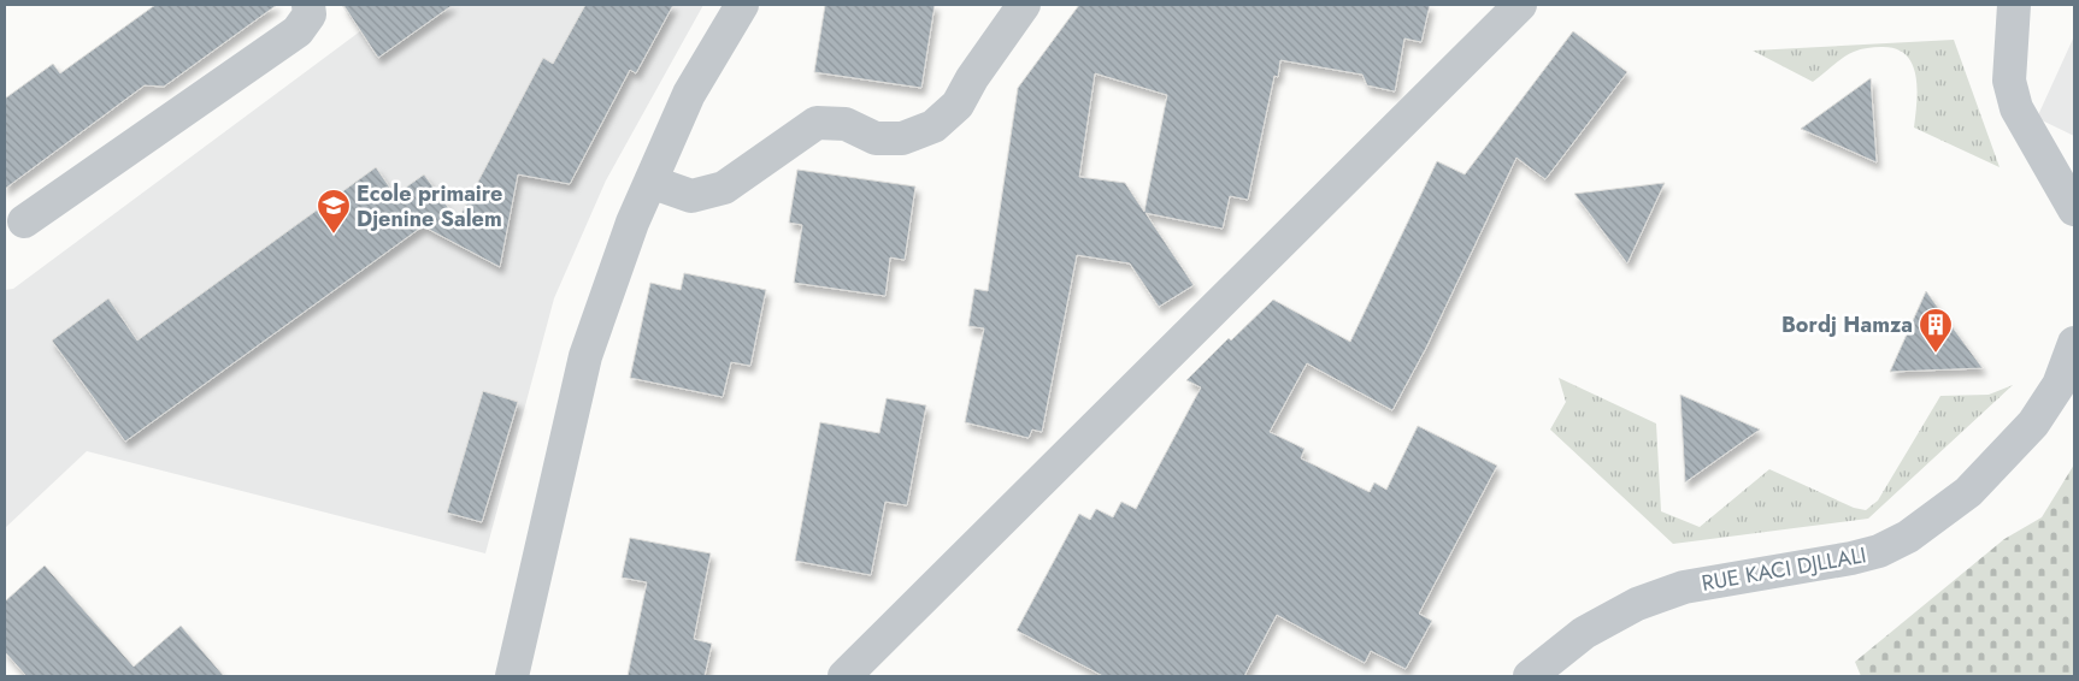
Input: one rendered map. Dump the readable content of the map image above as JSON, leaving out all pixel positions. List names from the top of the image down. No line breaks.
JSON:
{"streets":{"street":["RUE KACI DJLLALI"]},"places":{"school or university":["Ecole primaire Djenine Salem"],"building":["Bordj Hamza"]}}
